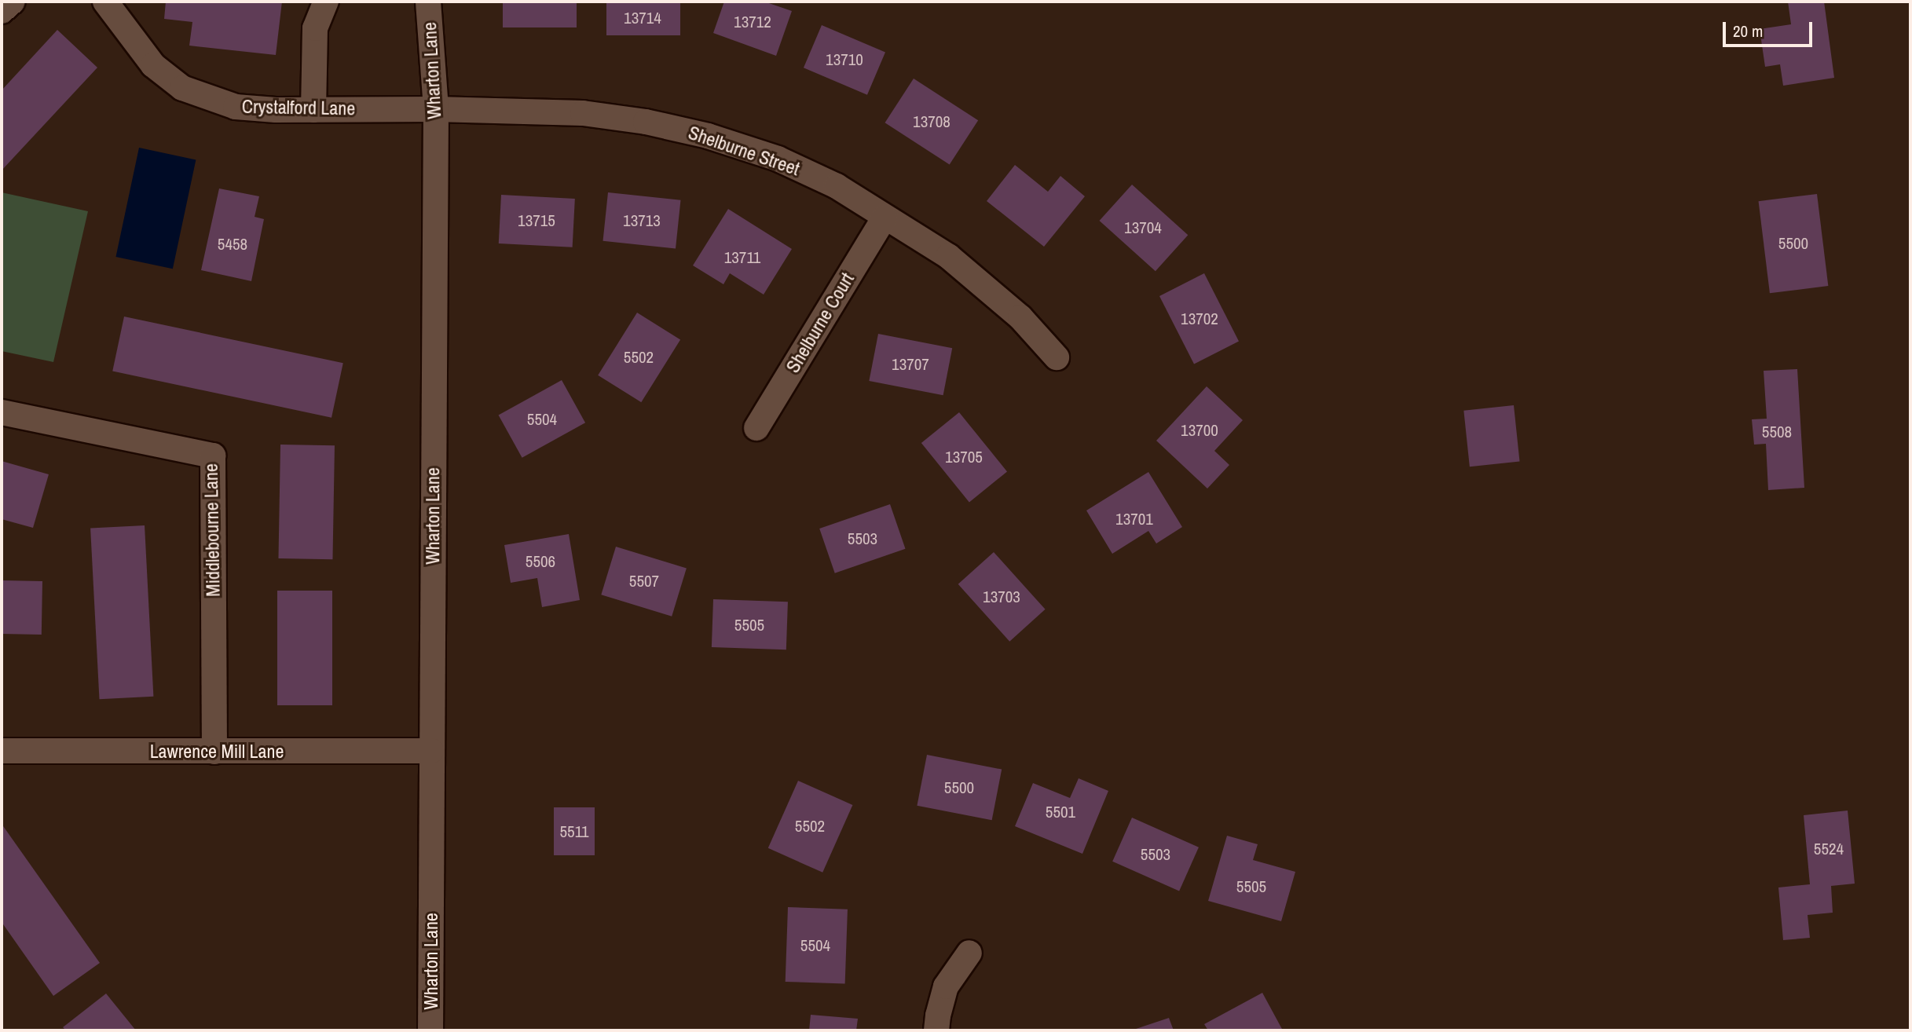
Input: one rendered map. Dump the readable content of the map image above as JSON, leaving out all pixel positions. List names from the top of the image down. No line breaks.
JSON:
{"streets":{"street":["Wharton Lane","Crystalford Lane","Shelburne Street","Shelburne Court","Middlebourne Lane","Lawrence Mill Lane"]},"crossings":[["Wharton Lane","Crystalford Lane"],["Wharton Lane","Shelburne Street"],["Wharton Lane","Lawrence Mill Lane"],["Crystalford Lane","Shelburne Street"],["Shelburne Street","Shelburne Court"],["Middlebourne Lane","Lawrence Mill Lane"]],"house_numbers":["13714","13712","13710","13708","13715","13713","13704","5500","5458","13711","13702","5502","13707","5504","13700","5508","13705","13701","5503","5506","5507","13703","5505","5500","5501","5502","5511","5524","5503","5505","5504"],"scale_bar":"20 m"}
